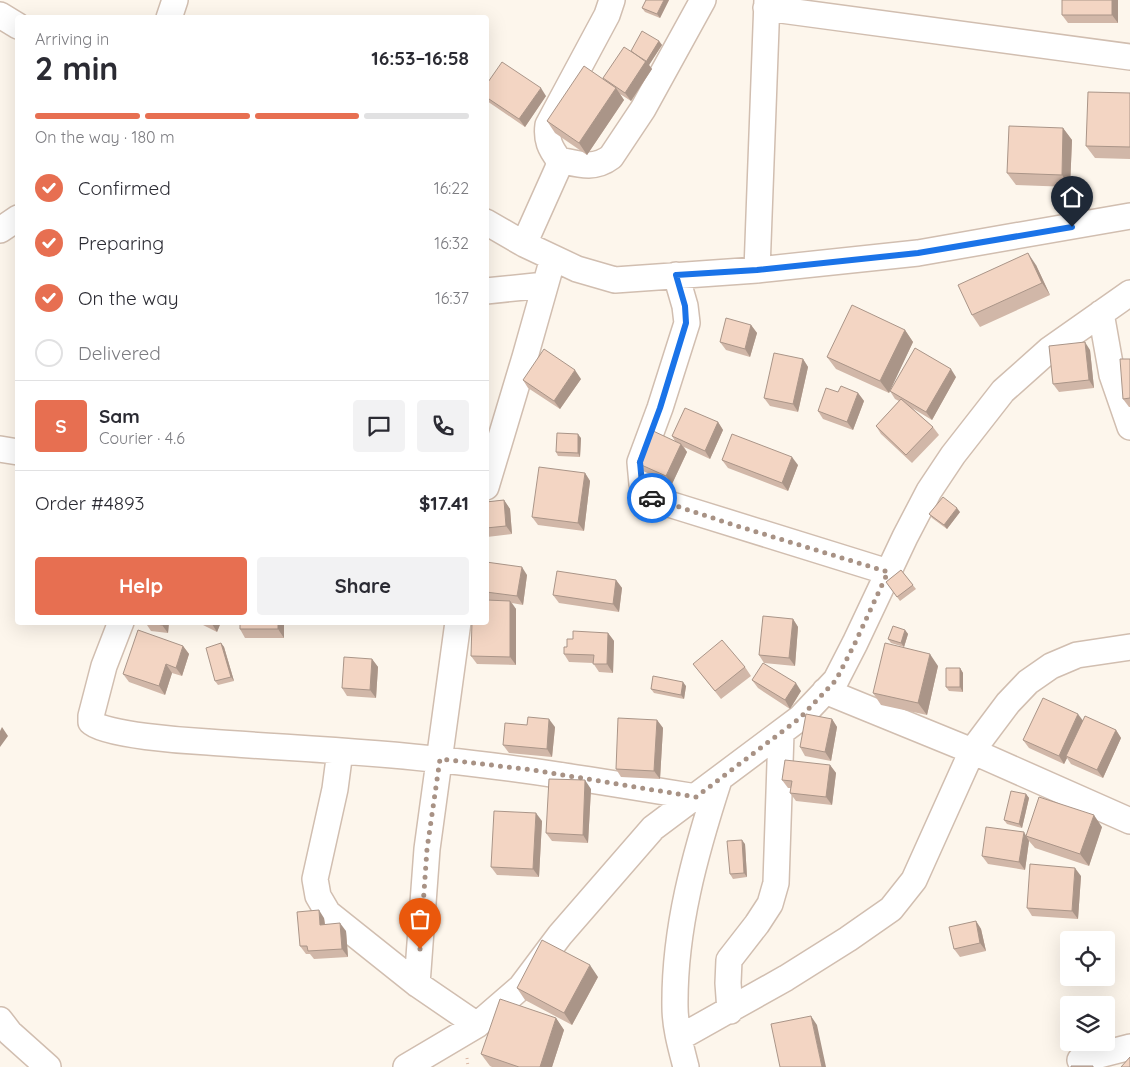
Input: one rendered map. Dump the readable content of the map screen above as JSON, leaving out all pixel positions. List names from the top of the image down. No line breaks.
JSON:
{"page":{"heading":["2 min","Arriving in","16:53–16:58"],"panel":["Sam","Courier · 4.6","Order #4893","$17.41"],"bar":"On the way · 180 m","list":[["Confirmed","16:22"],["Preparing","16:32"],["On the way","16:37"],"Delivered"],"round":"S","buttons":["Help","Share"]}}
